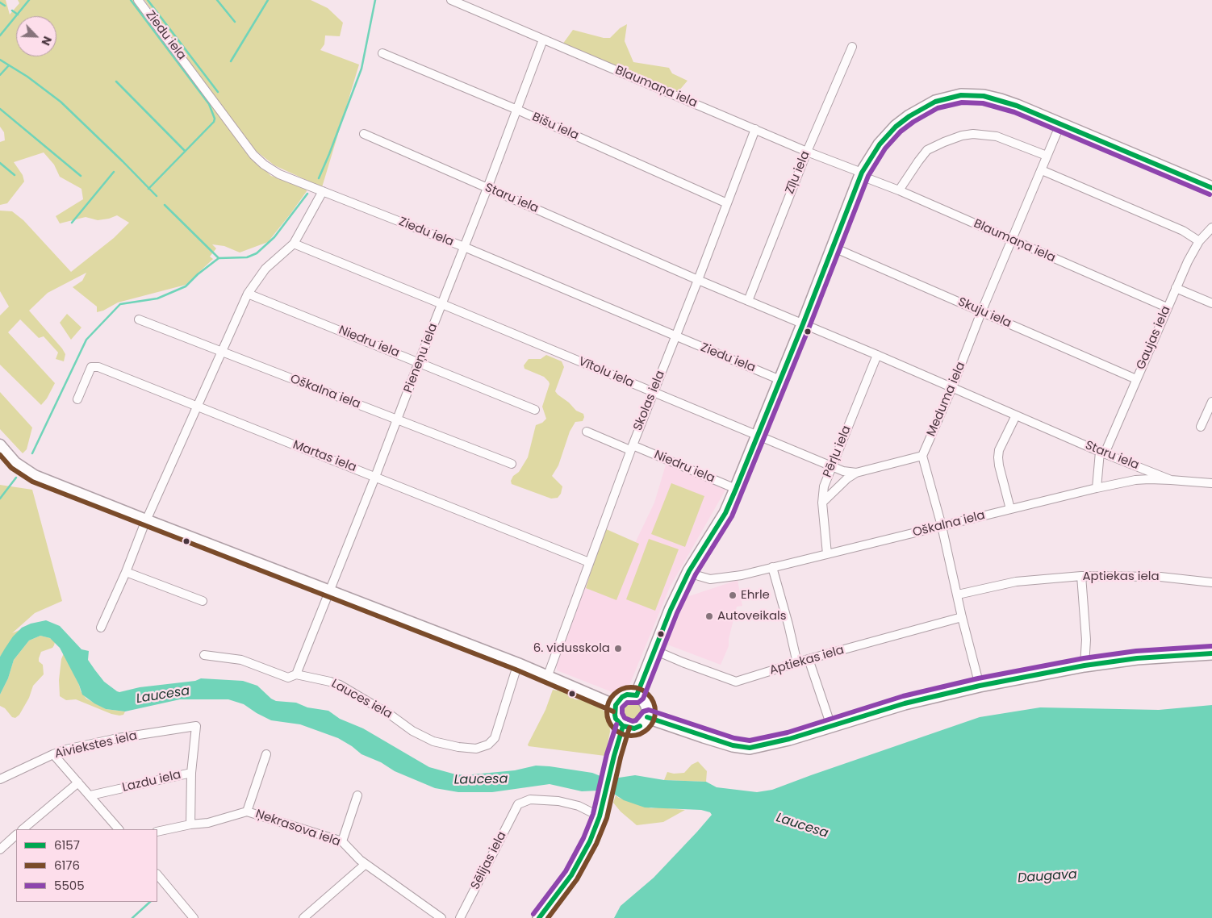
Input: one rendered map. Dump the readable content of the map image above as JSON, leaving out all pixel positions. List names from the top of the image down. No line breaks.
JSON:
{"streets":{"street":["Ziedu iela","Blaumaņa iela","Bišu iela","Zīļu iela","Staru iela","Skuju iela","Gaujas iela","Niedru iela","Pieneņu iela","Vītolu iela","Oškalna iela","Meduma iela","Skolas iela","Pērļu iela","Martas iela","Aptiekas iela","Lauces iela","Aiviekstes iela","Lazdu iela","Ņekrasova iela","Sēlijas iela"]},"crossings":[["Ziedu iela","Pieneņu iela"],["Ziedu iela","Skolas iela"],["Blaumaņa iela","Zīļu iela"],["Blaumaņa iela","Gaujas iela"],["Blaumaņa iela","Pieneņu iela"],["Blaumaņa iela","Meduma iela"],["Blaumaņa iela","Skolas iela"],["Bišu iela","Pieneņu iela"],["Bišu iela","Skolas iela"],["Zīļu iela","Staru iela"],["Staru iela","Gaujas iela"],["Staru iela","Pieneņu iela"],["Staru iela","Oškalna iela"],["Staru iela","Meduma iela"],["Staru iela","Skolas iela"],["Staru iela","Pērļu iela"],["Skuju iela","Gaujas iela"],["Skuju iela","Meduma iela"],["Gaujas iela","Oškalna iela"],["Niedru iela","Pieneņu iela"],["Niedru iela","Skolas iela"],["Pieneņu iela","Vītolu iela"],["Pieneņu iela","Oškalna iela"],["Pieneņu iela","Martas iela"],["Pieneņu iela","Lauces iela"],["Vītolu iela","Meduma iela"],["Vītolu iela","Skolas iela"],["Vītolu iela","Pērļu iela"],["Oškalna iela","Pērļu iela"],["Skolas iela","Martas iela"],["Aiviekstes iela","Lazdu iela"]],"water":["Laucesa","Daugava"],"places":["Ehrle","Autoveikals","6. vidusskola"],"lines":["transit line 6157","transit line 5505","transit line 6176"],"legend":["6157","6176","5505"],"north":"bottom right"}
